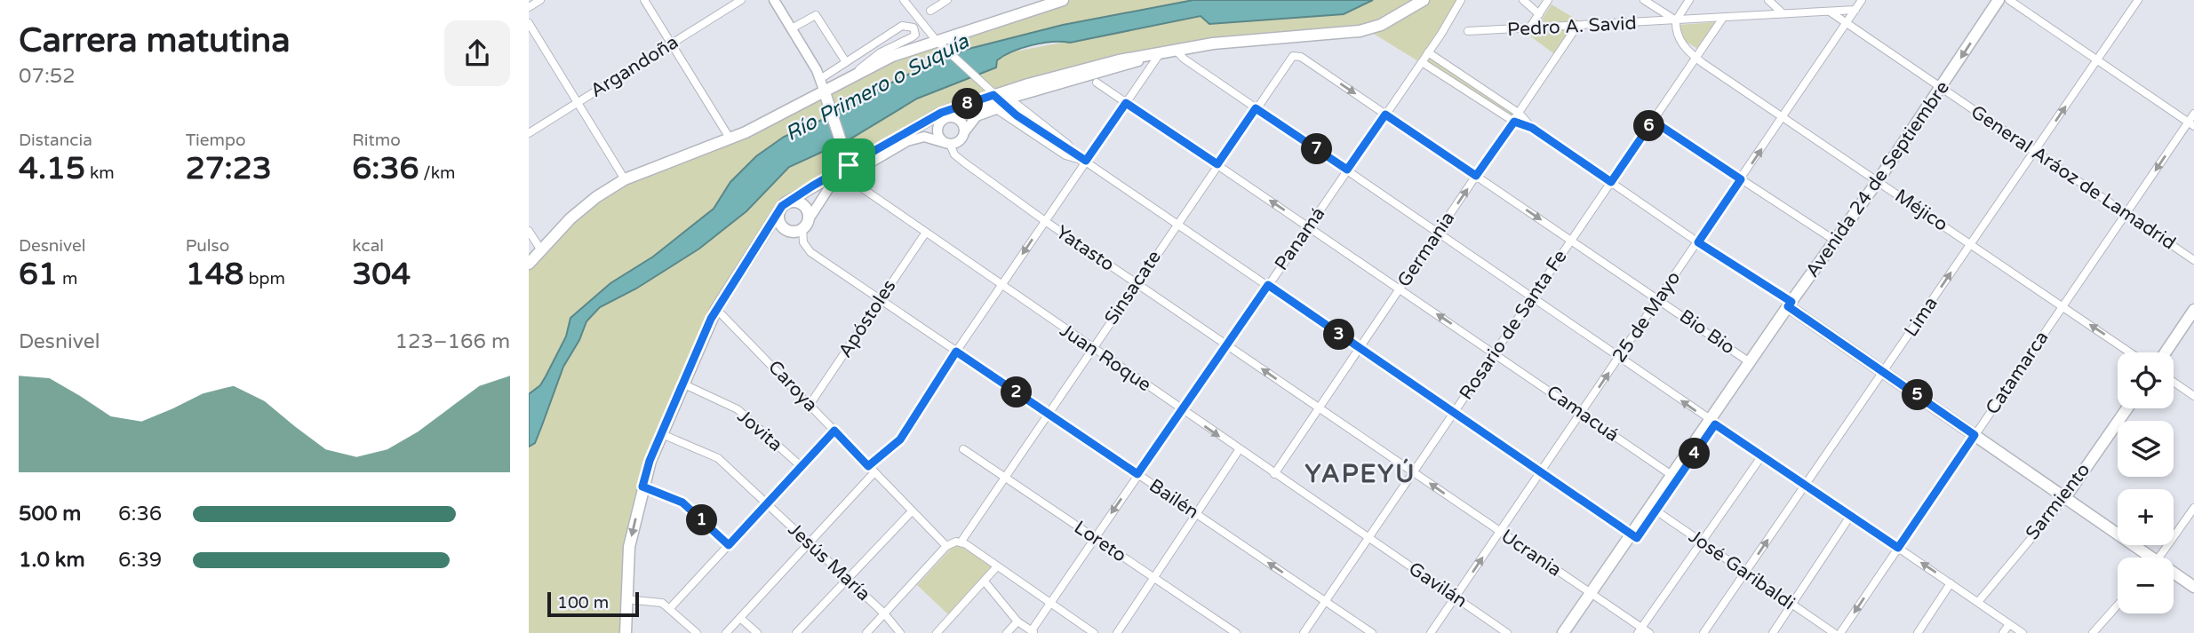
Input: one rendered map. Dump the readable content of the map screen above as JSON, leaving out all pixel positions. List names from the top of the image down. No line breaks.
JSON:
{"streets":{"main road":["Avenida 24 de Septiembre","Sarmiento"],"street":["Pedro A. Savid","Argandoña","General Aráoz de Lamadrid","Méjico","Panamá","Yatasto","Germania","Sinsacate","25 de Mayo","Lima","Apóstoles","Rosario de Santa Fe","Bio Bio","Juan Roque","Catamarca","Caroya","Camacuá","Jovita","Bailén","Loreto","Ucrania","Jesús María","José Garibaldi","Gavilán"]},"crossings":[["Pedro A. Savid","General Aráoz de Lamadrid"],["Pedro A. Savid","Méjico"],["Pedro A. Savid","Germania"],["Pedro A. Savid","25 de Mayo"],["Pedro A. Savid","Rosario de Santa Fe"],["General Aráoz de Lamadrid","Avenida 24 de Septiembre"],["General Aráoz de Lamadrid","25 de Mayo"],["General Aráoz de Lamadrid","Lima"],["General Aráoz de Lamadrid","Catamarca"],["Avenida 24 de Septiembre","Méjico"],["Avenida 24 de Septiembre","Bio Bio"],["Avenida 24 de Septiembre","Camacuá"],["Avenida 24 de Septiembre","Ucrania"],["Avenida 24 de Septiembre","José Garibaldi"],["Méjico","25 de Mayo"],["Méjico","Lima"],["Méjico","Rosario de Santa Fe"],["Méjico","Catamarca"],["Panamá","Yatasto"],["Panamá","Bio Bio"],["Panamá","Juan Roque"],["Panamá","Camacuá"],["Panamá","Bailén"],["Panamá","Loreto"],["Yatasto","Germania"],["Yatasto","Sinsacate"],["Yatasto","Rosario de Santa Fe"],["Yatasto","Ucrania"],["Germania","Bio Bio"],["Germania","Juan Roque"],["Germania","Camacuá"],["Sinsacate","Bio Bio"],["Sinsacate","Juan Roque"],["Sinsacate","Camacuá"],["Sinsacate","Bailén"],["Sinsacate","Loreto"],["25 de Mayo","Bio Bio"],["25 de Mayo","Camacuá"],["25 de Mayo","Ucrania"],["25 de Mayo","Gavilán"],["Lima","José Garibaldi"],["Apóstoles","Juan Roque"],["Apóstoles","Caroya"],["Apóstoles","Bailén"],["Rosario de Santa Fe","Bio Bio"],["Rosario de Santa Fe","Juan Roque"],["Rosario de Santa Fe","Camacuá"],["Rosario de Santa Fe","Bailén"],["Rosario de Santa Fe","Ucrania"],["Rosario de Santa Fe","Gavilán"],["Juan Roque","Gavilán"]],"one_way":["Bio Bio","Ucrania"],"districts":["YAPEYÚ"],"water":["Río Primero o Suquía"],"scale_bar":"100 m","page":{"heading":["Carrera matutina","07:52"],"pins":["8","6","7","3","2","5","4","1"],"stats":[["Distancia","4.15 km"],["Tiempo","27:23"],["Ritmo","6:36 /km"],["Desnivel","61 m"],["Pulso","148 bpm"],["kcal","304"]],"chart":["Desnivel","123–166 m"],"map_buttons":["+","−"],"list":[{"name":"500 m","note":"6:36"},{"name":"1.0 km","note":"6:39"}],"scale":"100 m"}}
